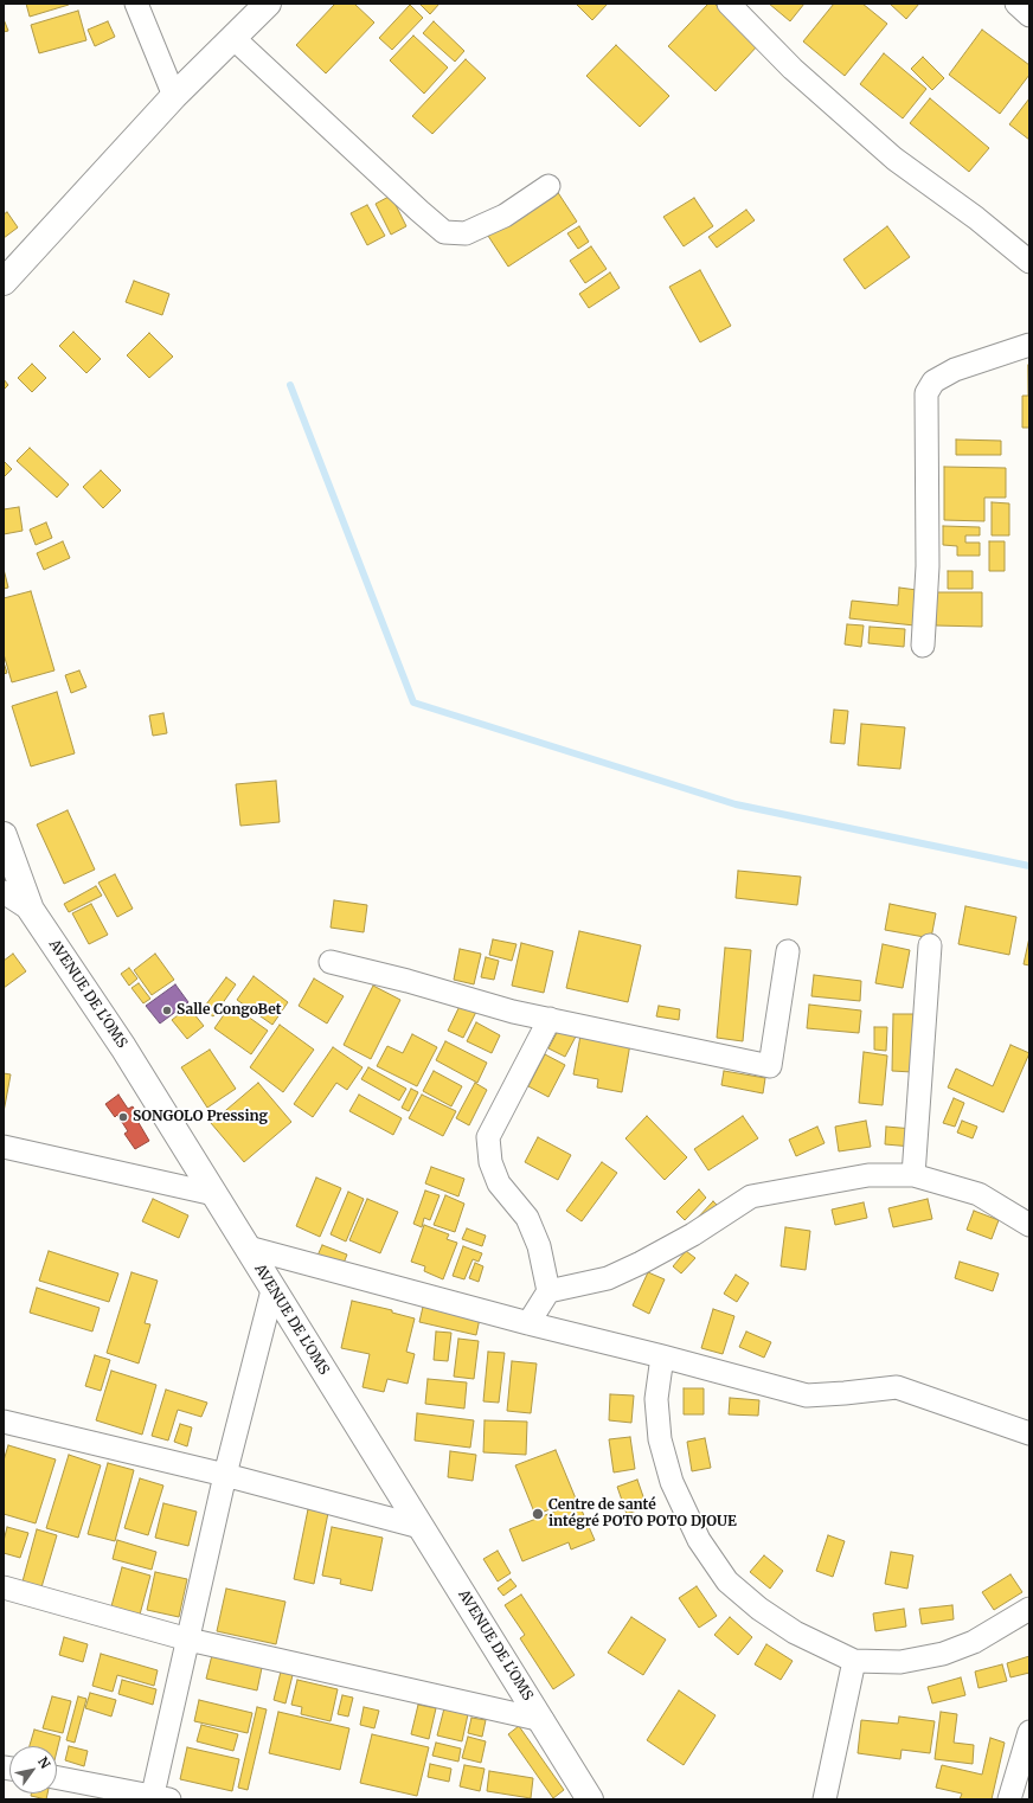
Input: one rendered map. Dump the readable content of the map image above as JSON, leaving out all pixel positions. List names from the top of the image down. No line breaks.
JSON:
{"streets":{"street":["AVENUE DE L'OMS"]},"places":["Salle CongoBet","SONGOLO Pressing","Centre de santé intégré POTO POTO DJOUE"],"north":"top right"}
